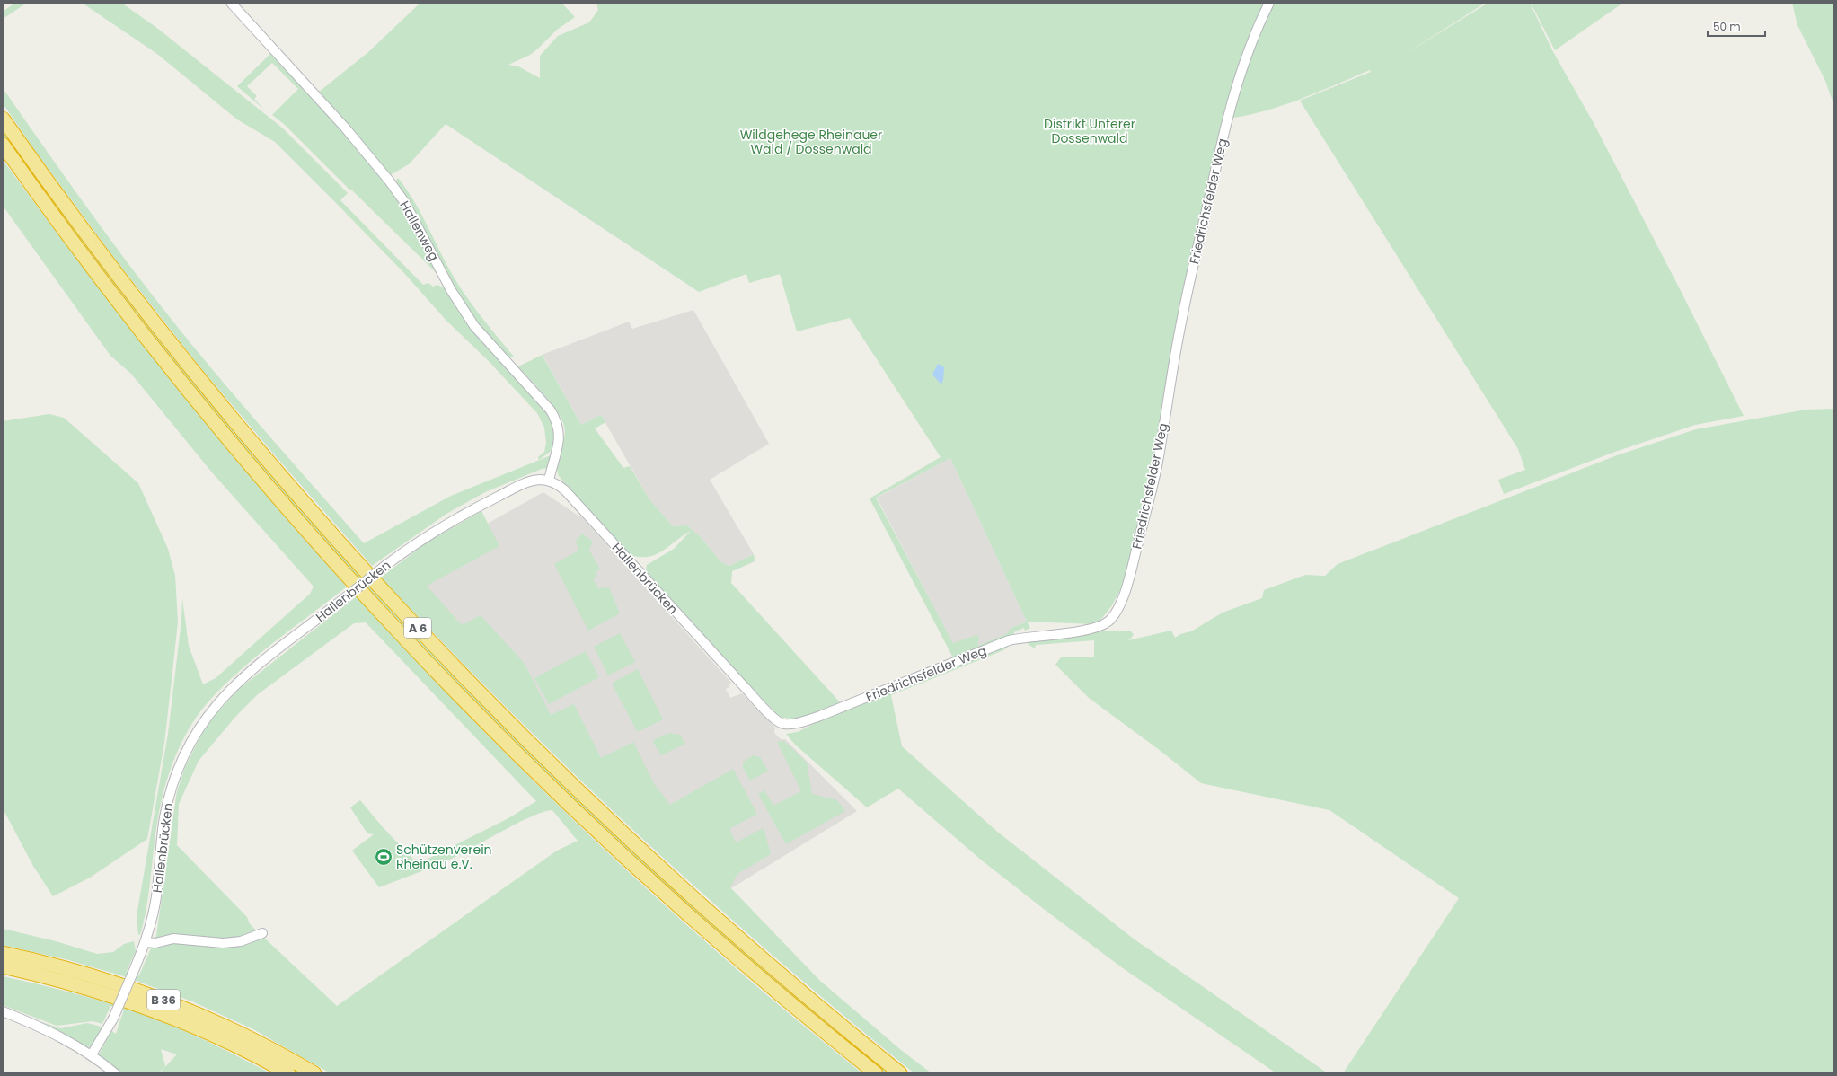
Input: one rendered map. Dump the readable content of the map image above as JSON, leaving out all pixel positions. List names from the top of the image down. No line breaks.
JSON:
{"streets":{"highway":["A 6","B 36"],"street":["Friedrichsfelder Weg","Hallenweg","Hallenbrücken"]},"crossings":[["Friedrichsfelder Weg","Hallenbrücken"],["Hallenweg","Hallenbrücken"]],"parks":["Distrikt Unterer Dossenwald","Wildgehege Rheinauer Wald / Dossenwald"],"places":{"sports":["Schützenverein Rheinau e.V."]},"scale_bar":"50 m"}
